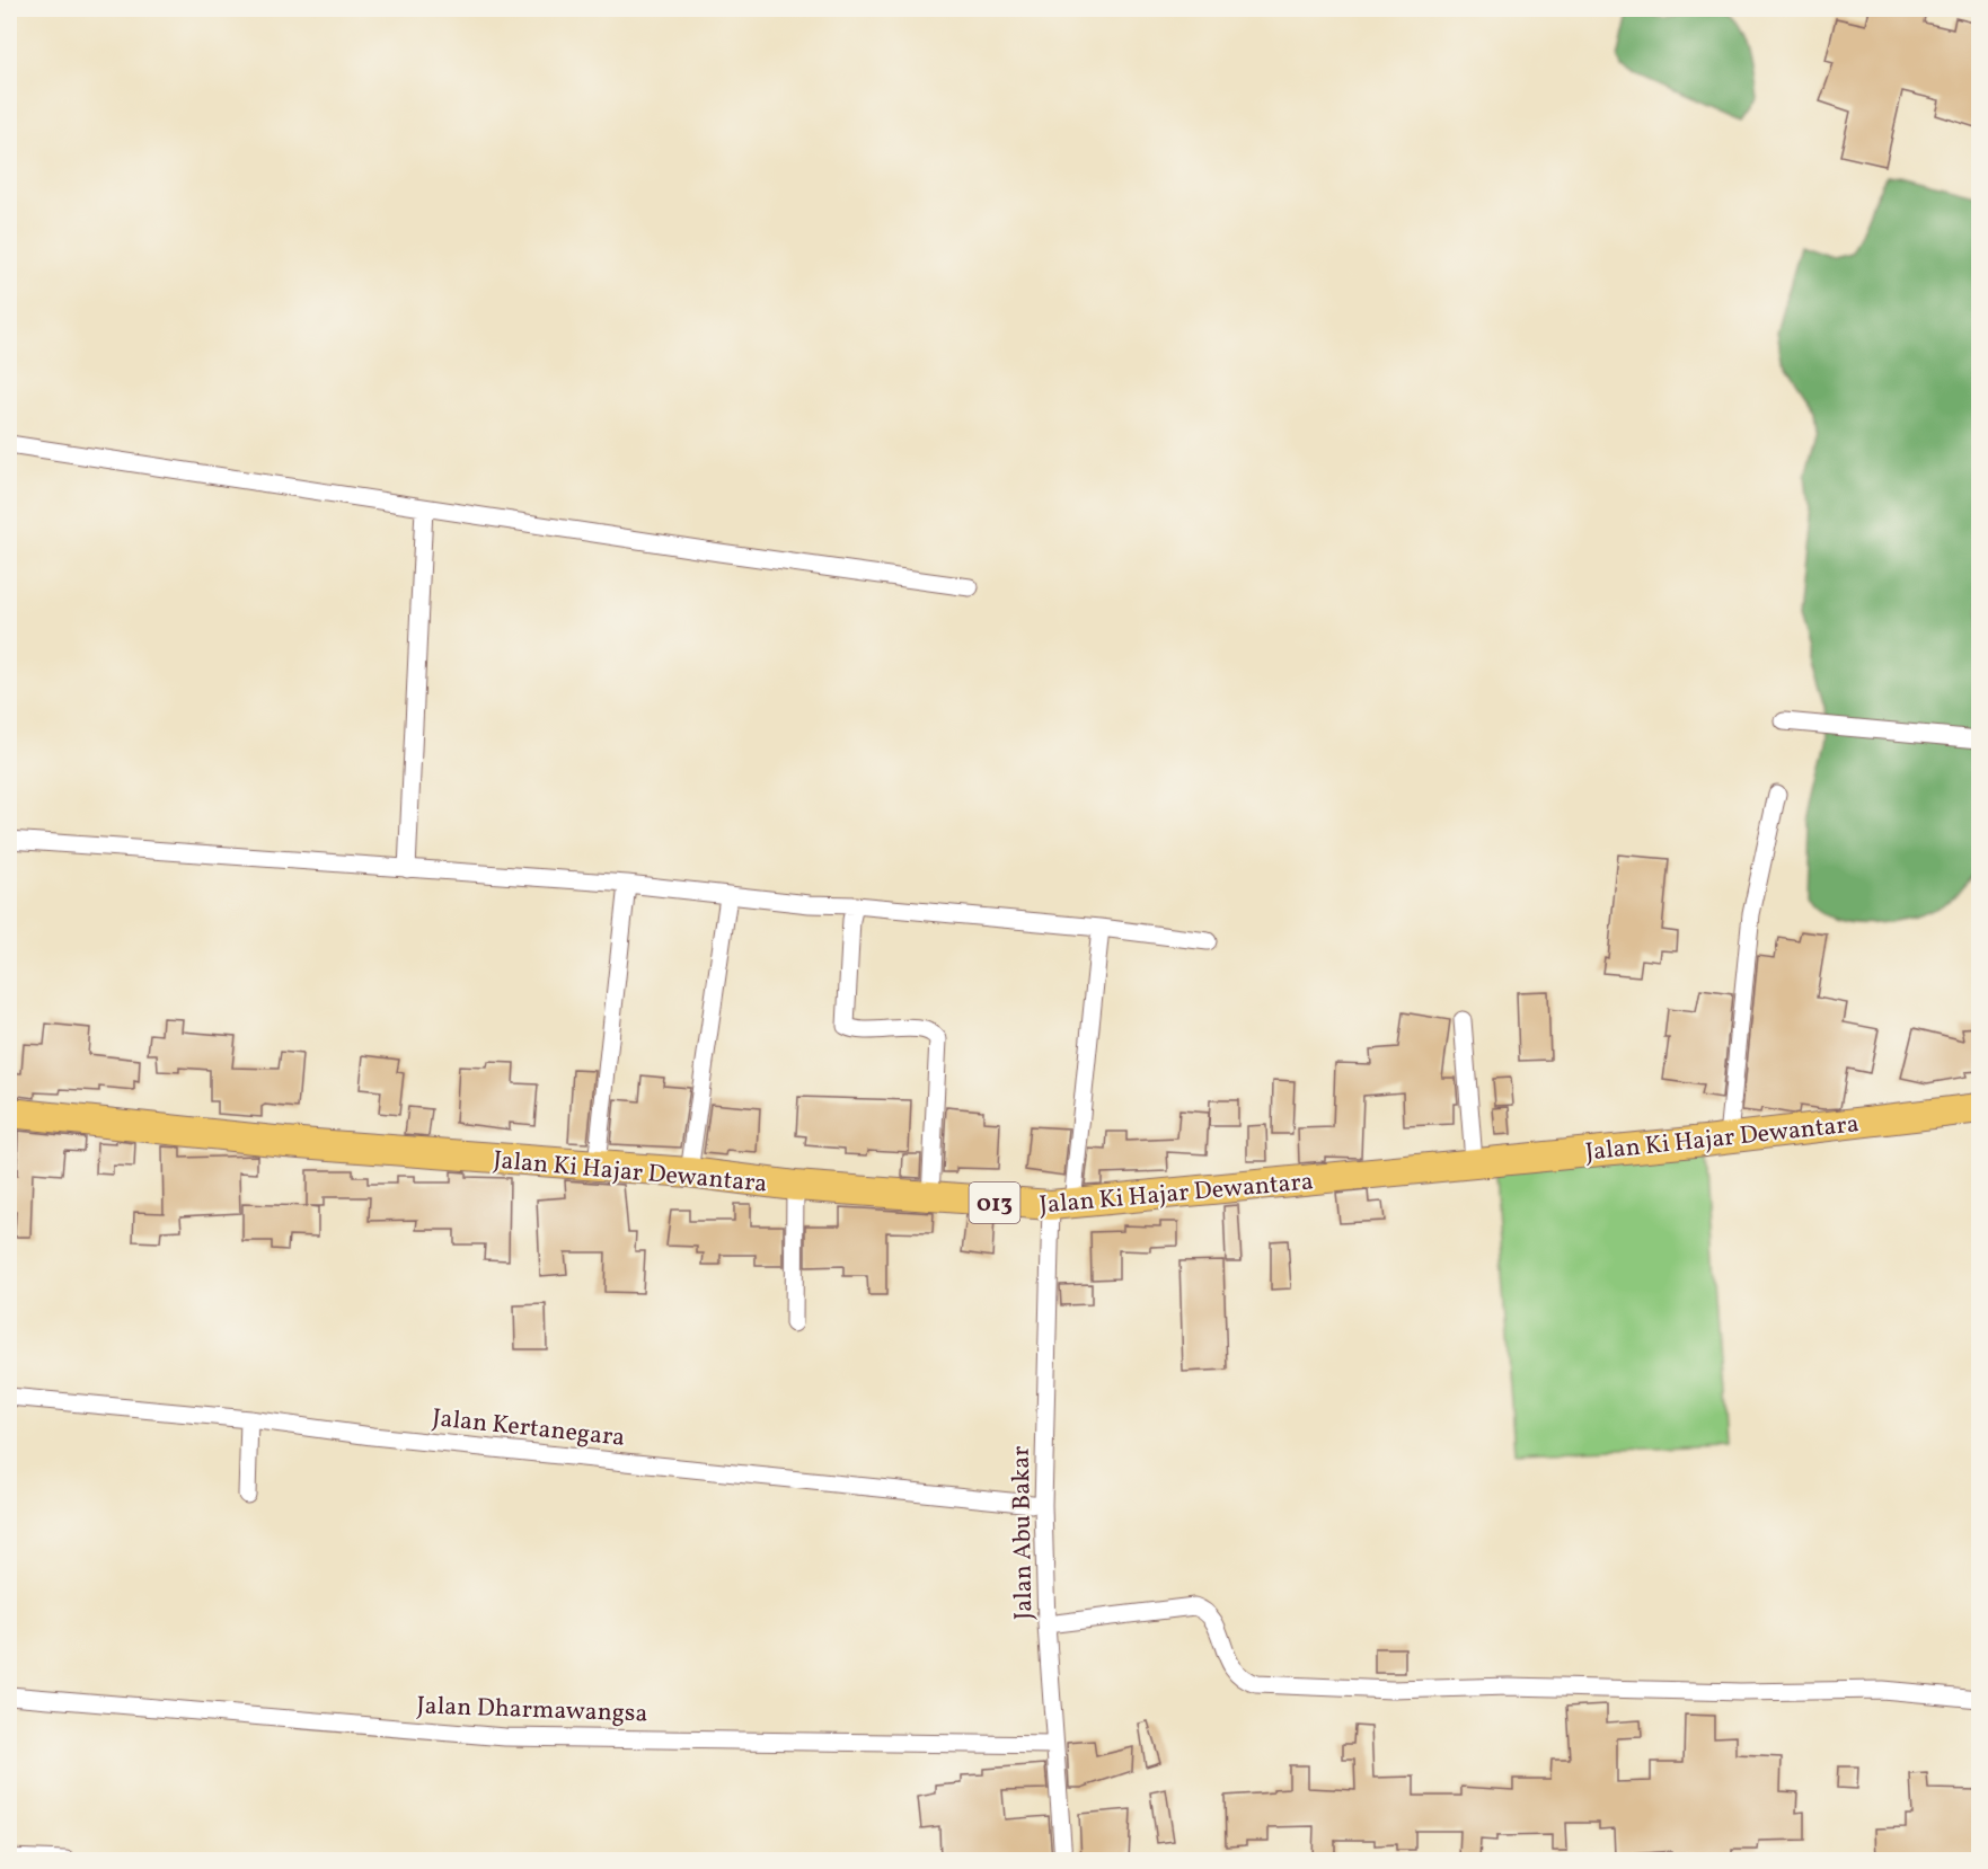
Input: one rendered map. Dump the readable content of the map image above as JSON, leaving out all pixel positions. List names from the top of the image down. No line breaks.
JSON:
{"streets":{"main road":["Jalan Ki Hajar Dewantara","013"],"street":["Jalan Kertanegara","Jalan Abu Bakar","Jalan Dharmawangsa"]},"crossings":[["Jalan Ki Hajar Dewantara","Jalan Abu Bakar"],["Jalan Kertanegara","Jalan Abu Bakar"],["Jalan Abu Bakar","Jalan Dharmawangsa"]]}
